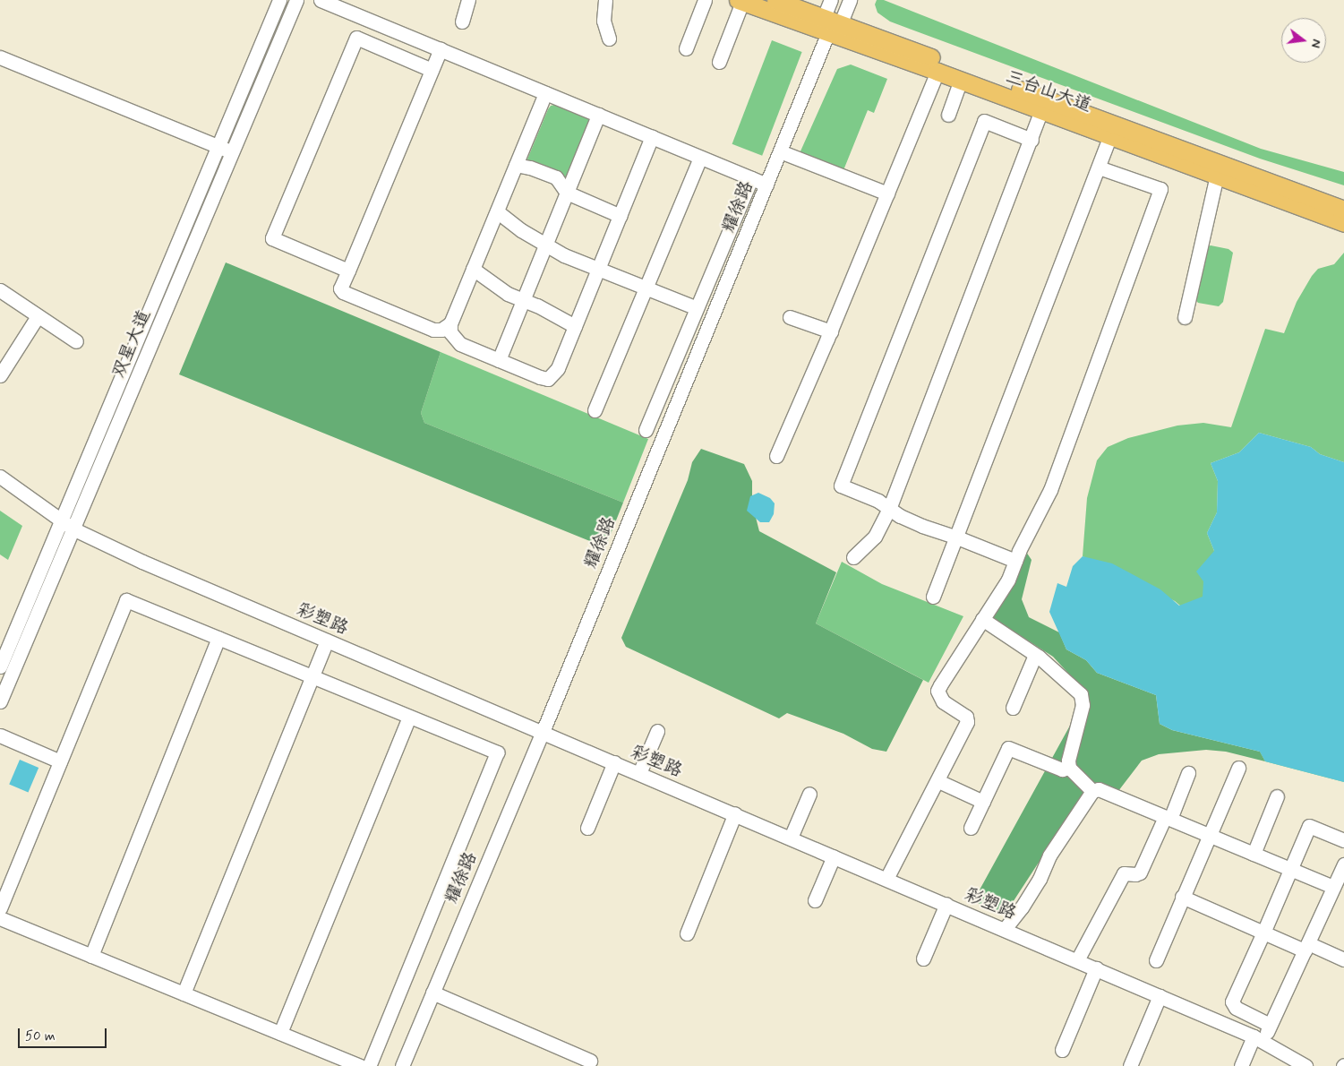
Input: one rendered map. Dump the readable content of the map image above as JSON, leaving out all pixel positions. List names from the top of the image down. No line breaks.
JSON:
{"streets":{"main road":["三台山大道"],"street":["耀徐路","双星大道","彩塑路"]},"crossings":[["三台山大道","耀徐路"],["耀徐路","彩塑路"],["双星大道","彩塑路"]],"scale_bar":"50 m","north":"right"}
